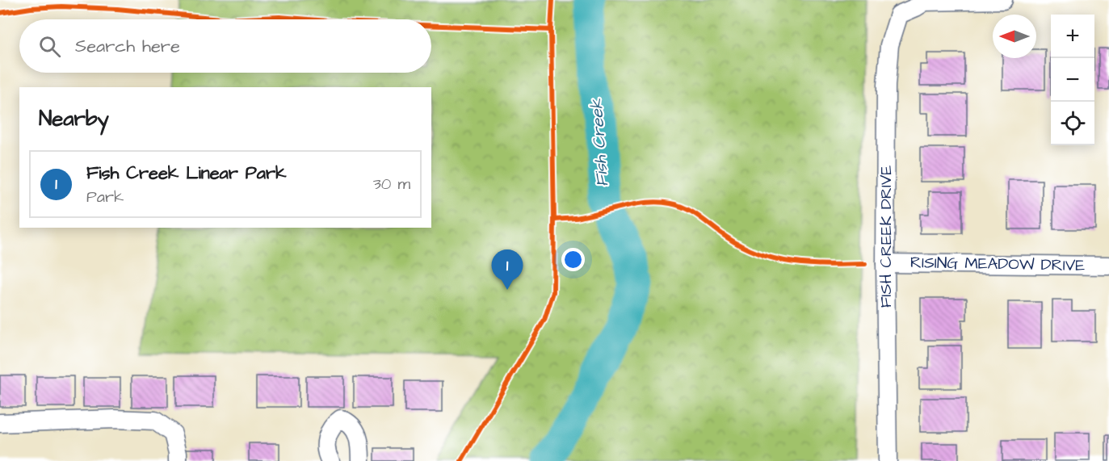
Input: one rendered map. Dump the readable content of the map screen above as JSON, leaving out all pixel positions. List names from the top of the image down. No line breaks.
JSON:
{"streets":{"street":["FISH CREEK DRIVE","RISING MEADOW DRIVE"]},"crossings":[["FISH CREEK DRIVE","RISING MEADOW DRIVE"]],"water":["Fish Creek"],"north":"left","page":{"map_buttons":["+","−"],"search":"Search here","heading":"Nearby","list":[{"mark":"1","name":"Fish Creek Linear Park","note":"Park","value":"30 m"}],"pins":"1"}}
